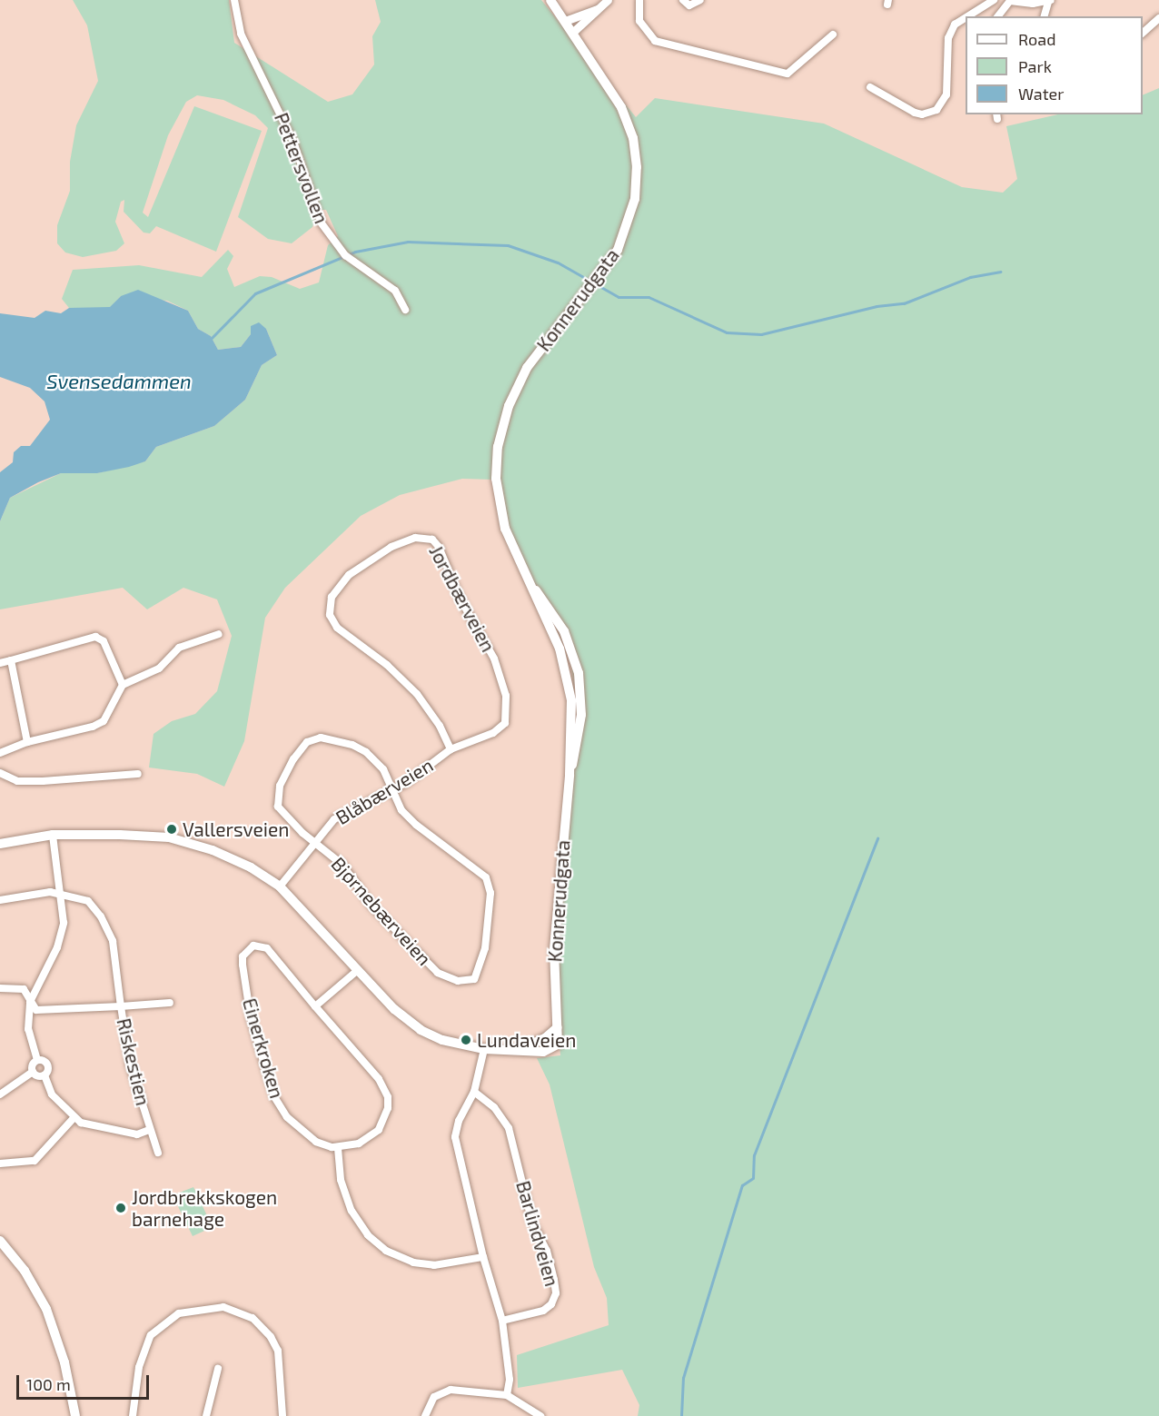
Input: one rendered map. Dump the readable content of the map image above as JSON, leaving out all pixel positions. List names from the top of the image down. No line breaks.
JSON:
{"streets":{"main road":["Konnerudgata"],"street":["Pettersvollen","Jordbærveien","Blåbærveien","Bjørnebærveien","Einerkroken","Riskestien","Barlindveien"]},"crossings":[["Jordbærveien","Blåbærveien"],["Blåbærveien","Bjørnebærveien"]],"water":["Svensedammen"],"places":["Vallersveien","Lundaveien","Jordbrekkskogen barnehage"],"legend":["Road","Park","Water"],"scale_bar":"100 m"}
